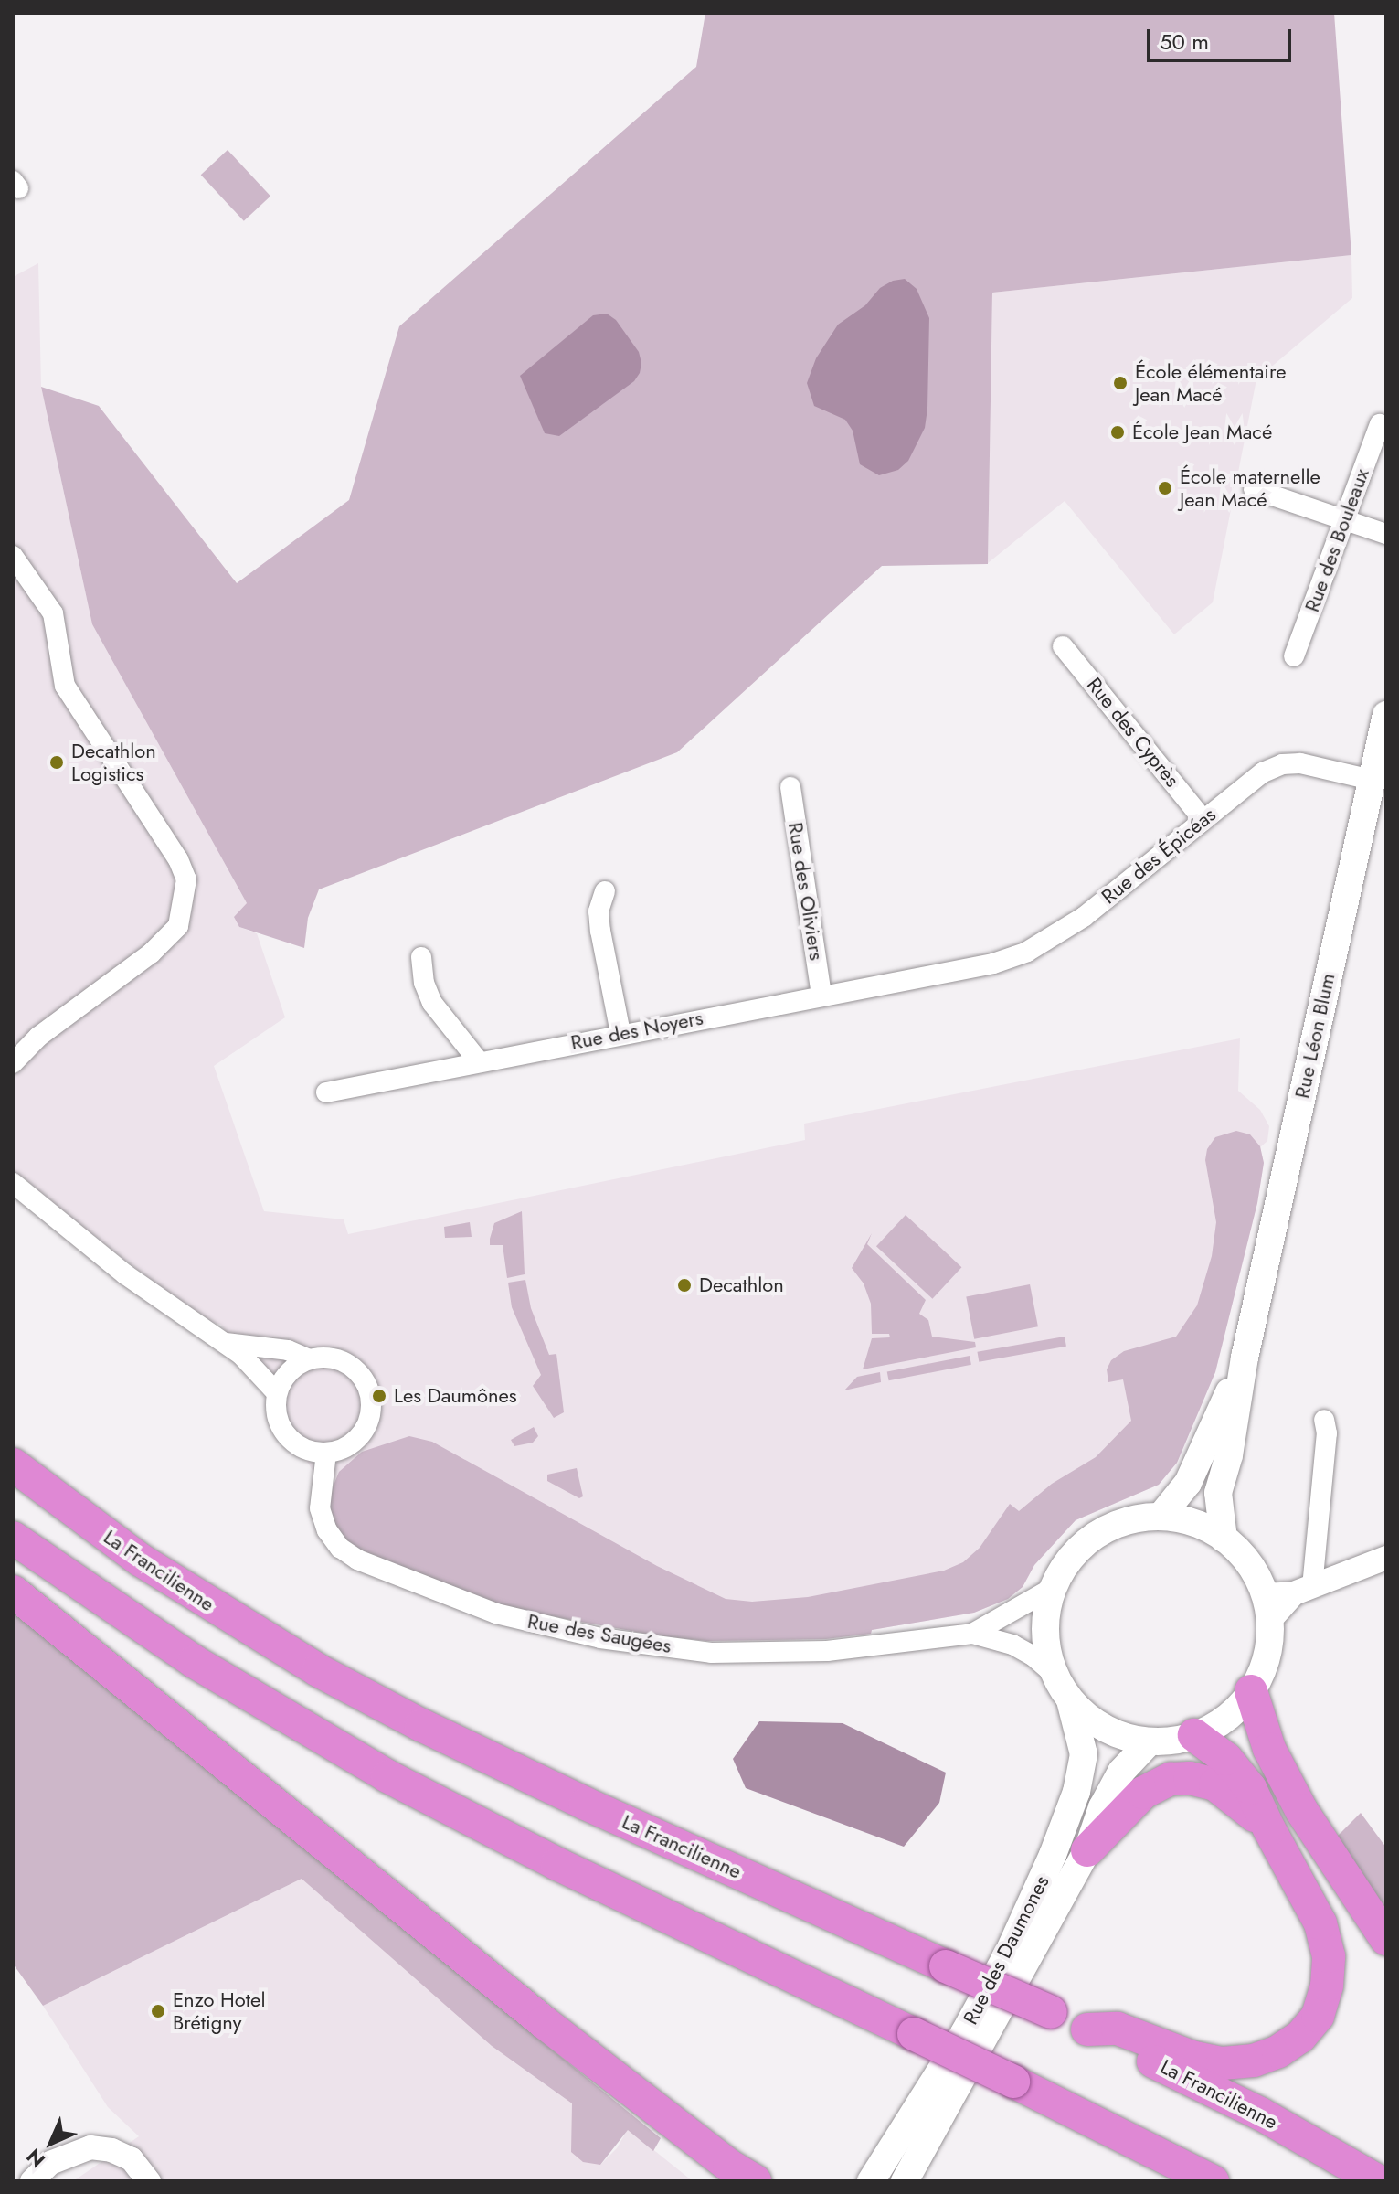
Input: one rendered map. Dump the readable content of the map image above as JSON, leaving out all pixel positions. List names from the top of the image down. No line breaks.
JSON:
{"streets":{"highway":["La Francilienne"],"main road":["Rue Léon Blum","Rue des Daumones"],"street":["Rue des Bouleaux","Rue des Cyprès","Rue des Épicéas","Rue des Oliviers","Rue des Noyers","Rue des Saugées"]},"crossings":[["Rue des Cyprès","Rue des Épicéas"],["Rue des Épicéas","Rue des Noyers"],["Rue des Épicéas","Rue Léon Blum"],["Rue des Oliviers","Rue des Noyers"],["Rue Léon Blum","Rue des Saugées"],["Rue Léon Blum","Rue des Daumones"],["Rue des Saugées","Rue des Daumones"]],"places":["École élémentaire Jean Macé","École Jean Macé","École maternelle Jean Macé","Decathlon Logistics","Decathlon","Les Daumônes","Enzo Hotel Brétigny"],"scale_bar":"50 m","north":"bottom left"}
